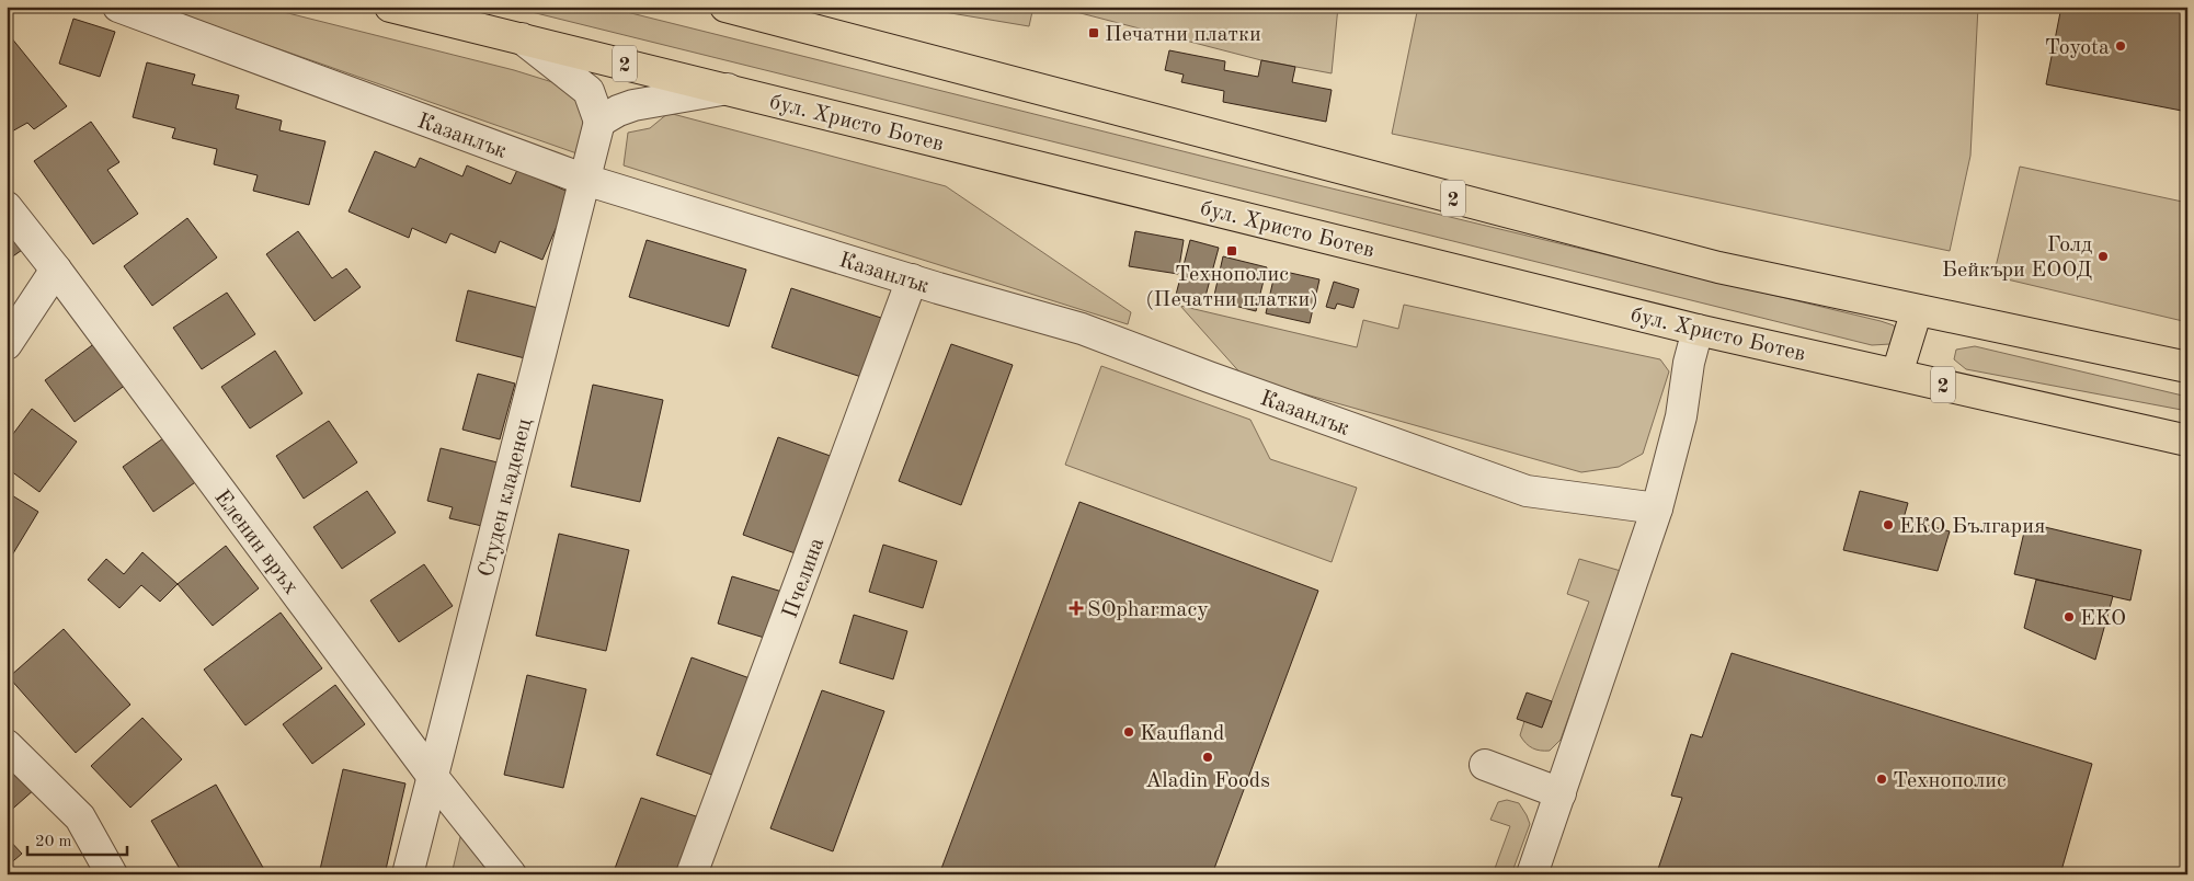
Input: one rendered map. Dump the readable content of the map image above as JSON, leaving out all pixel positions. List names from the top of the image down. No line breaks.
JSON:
{"streets":{"highway":["2","бул. Христо Ботев"],"street":["Казанлък","Студен кладенец","Еленин връх","Пчелина"]},"crossings":[["Казанлък","Студен кладенец"],["Казанлък","Пчелина"],["Студен кладенец","Еленин връх"]],"places":{"transit":["Печатни платки","Технополис (Печатни платки)"],"other":["Toyota","Голд Бейкъри ЕООД","ЕКО България","EKO","Kaufland","Aladin Foods","Технополис"],"health":["SOpharmacy"]},"scale_bar":"20 m"}
